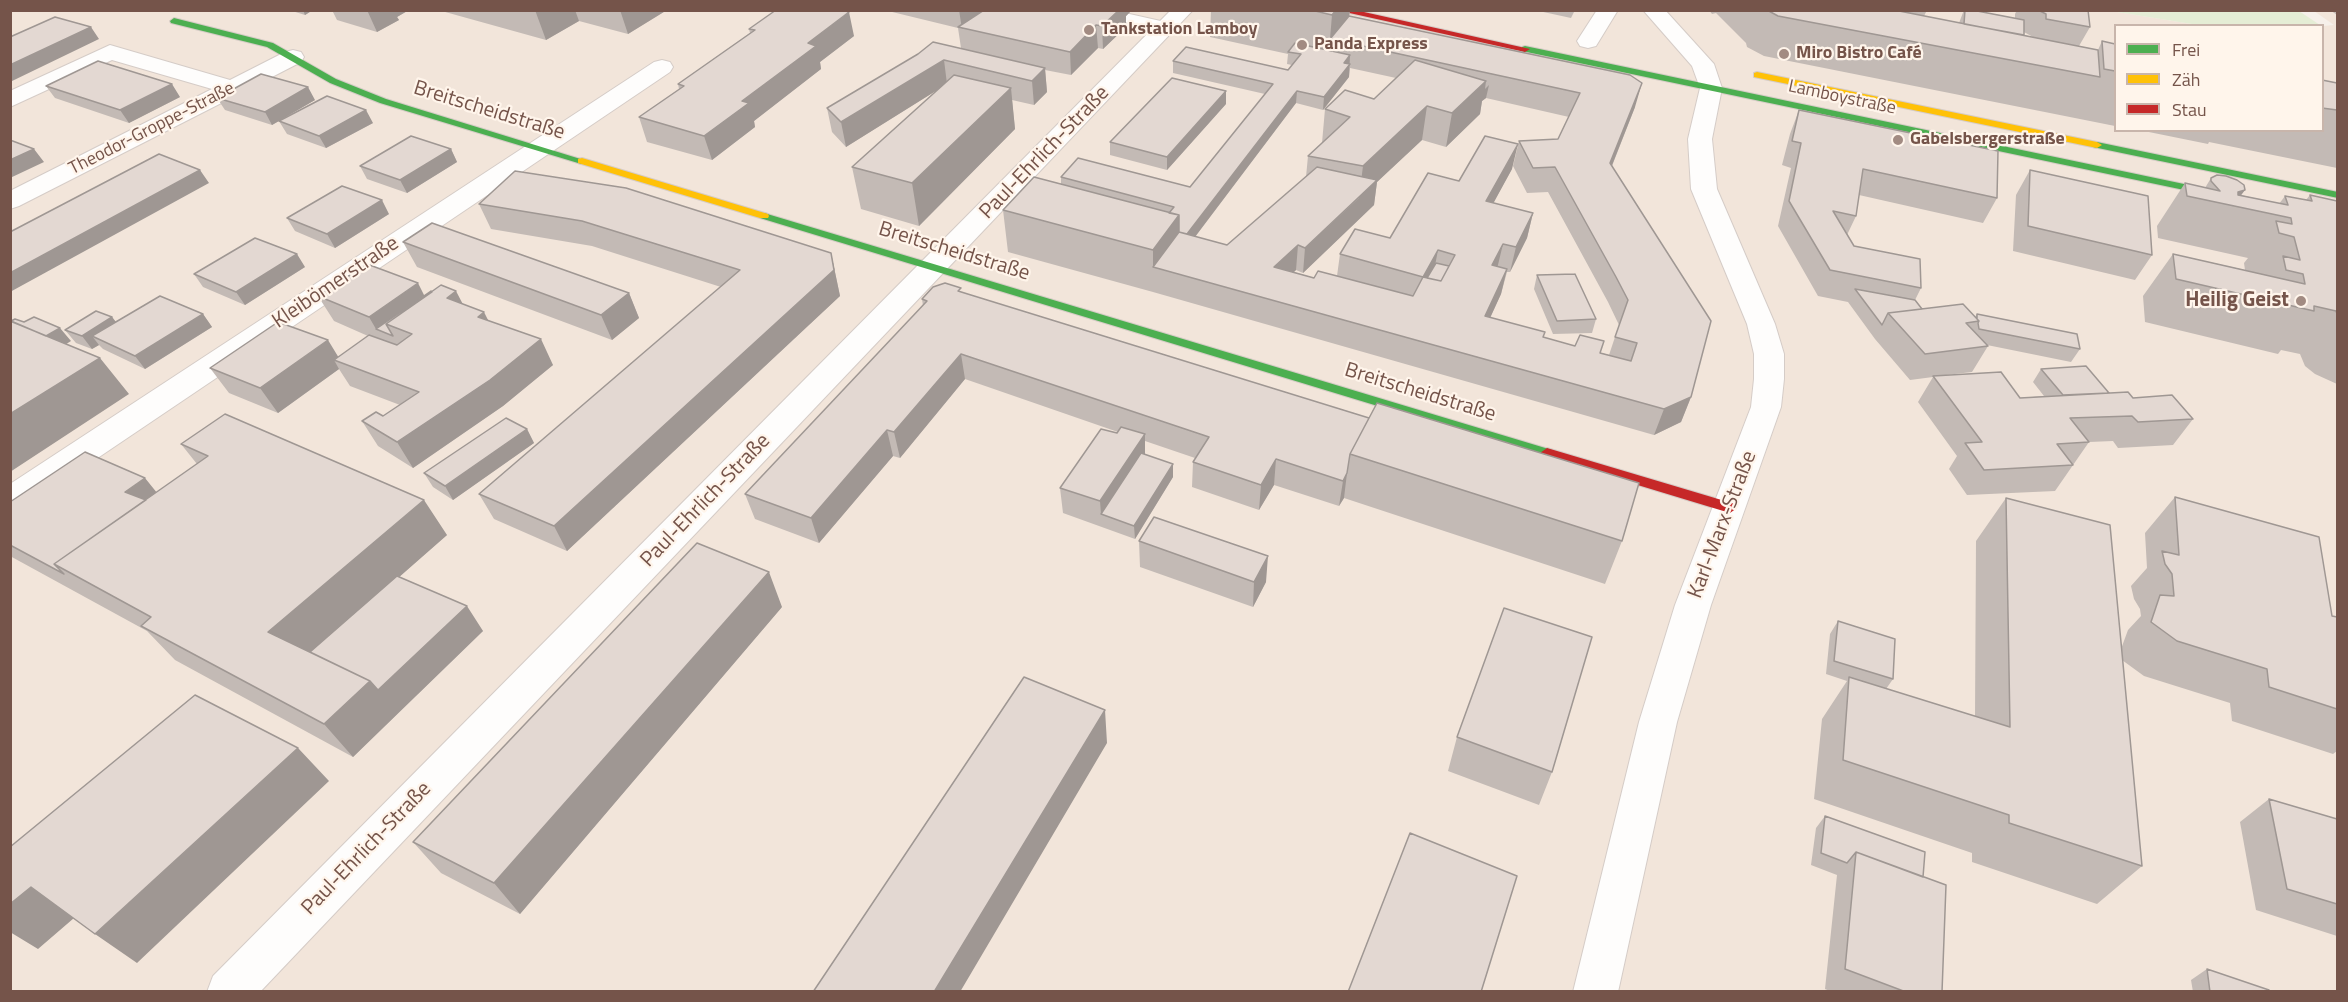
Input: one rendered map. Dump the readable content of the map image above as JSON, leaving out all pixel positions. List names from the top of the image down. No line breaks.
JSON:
{"streets":{"street":["Lamboystraße","Breitscheidstraße","Theodor-Groppe-Straße","Paul-Ehrlich-Straße","Kleibömerstraße","Karl-Marx-Straße"]},"crossings":[["Lamboystraße","Karl-Marx-Straße"],["Breitscheidstraße","Theodor-Groppe-Straße"],["Breitscheidstraße","Paul-Ehrlich-Straße"],["Breitscheidstraße","Kleibömerstraße"],["Breitscheidstraße","Karl-Marx-Straße"]],"places":["Tankstation Lamboy","Panda Express","Miro Bistro Café","Gabelsbergerstraße","Heilig Geist"],"legend":["Frei","Zäh","Stau"]}
